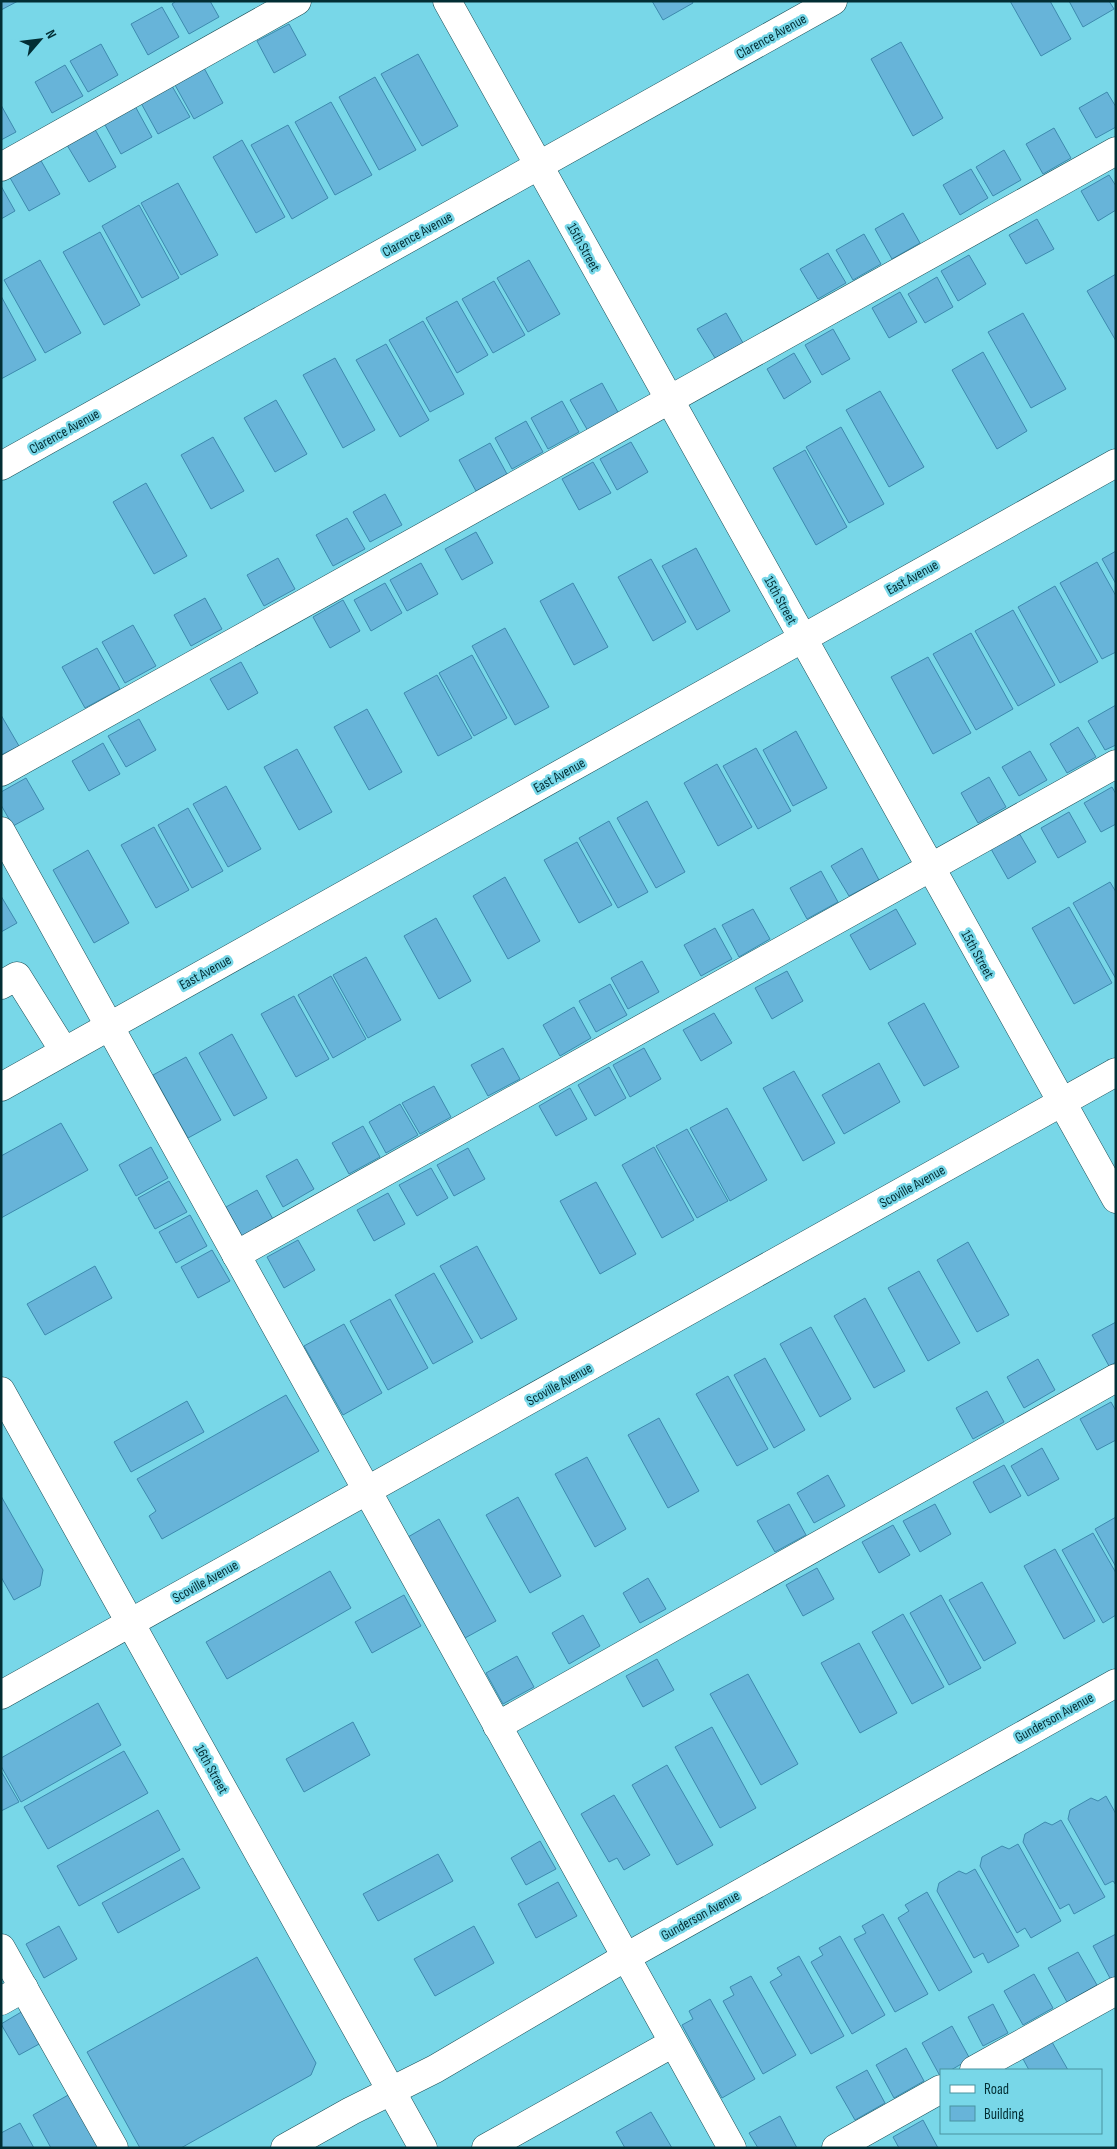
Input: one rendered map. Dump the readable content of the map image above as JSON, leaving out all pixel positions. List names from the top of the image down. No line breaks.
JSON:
{"streets":{"street":["Clarence Avenue","15th Street","East Avenue","Scoville Avenue","Gunderson Avenue","16th Street"]},"crossings":[["Clarence Avenue","15th Street"],["15th Street","East Avenue"],["15th Street","Scoville Avenue"],["Scoville Avenue","16th Street"],["Gunderson Avenue","16th Street"]],"legend":["Road","Building"],"north":"top right"}
